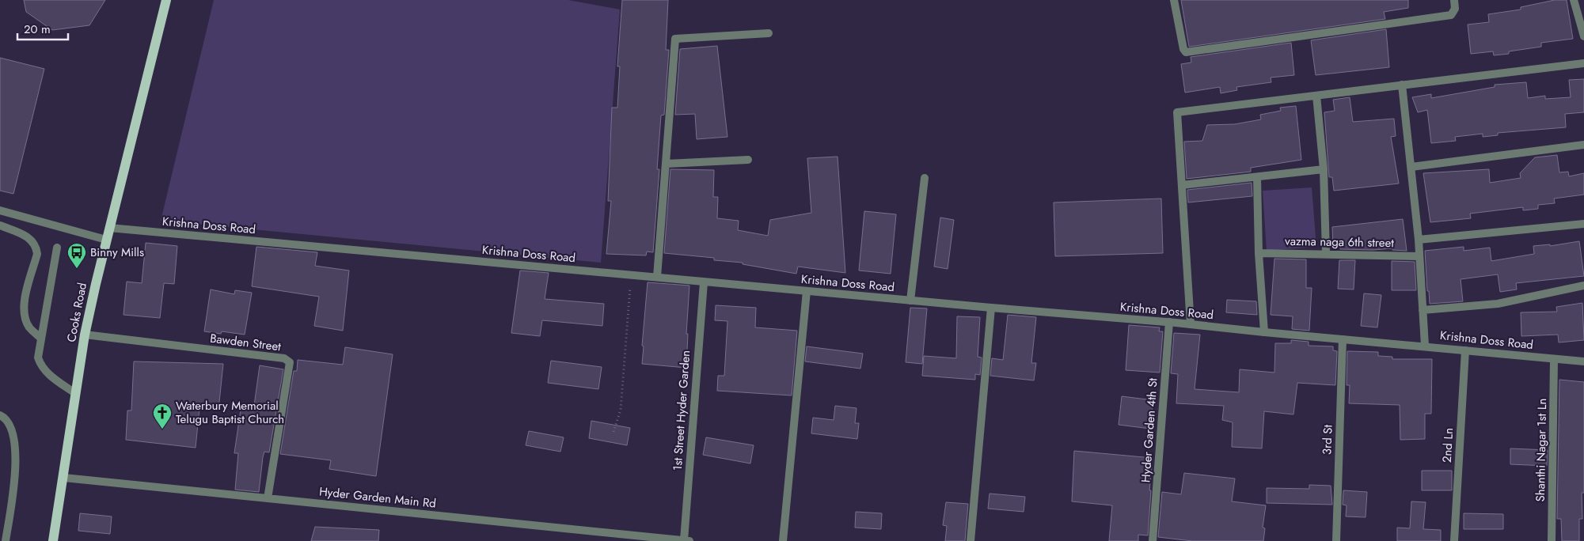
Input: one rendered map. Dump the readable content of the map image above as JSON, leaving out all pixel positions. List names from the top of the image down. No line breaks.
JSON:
{"streets":{"main road":["Cooks Road"],"street":["Krishna Doss Road","vazma naga 6th street","Bawden Street","1st Street Hyder Garden","Hyder Garden 4th St","3rd St","2nd Ln","Shanthi Nagar 1st Ln","Hyder Garden Main Rd"]},"crossings":[["Krishna Doss Road","Cooks Road"],["Krishna Doss Road","1st Street Hyder Garden"],["Krishna Doss Road","Hyder Garden 4th St"],["Krishna Doss Road","3rd St"],["Krishna Doss Road","2nd Ln"],["Krishna Doss Road","Shanthi Nagar 1st Ln"],["Cooks Road","Bawden Street"],["Cooks Road","Hyder Garden Main Rd"],["Bawden Street","Hyder Garden Main Rd"],["1st Street Hyder Garden","Hyder Garden Main Rd"]],"places":{"bus stop":["Binny Mills"],"church":["Waterbury Memorial Telugu Baptist Church"]},"scale_bar":"20 m"}
